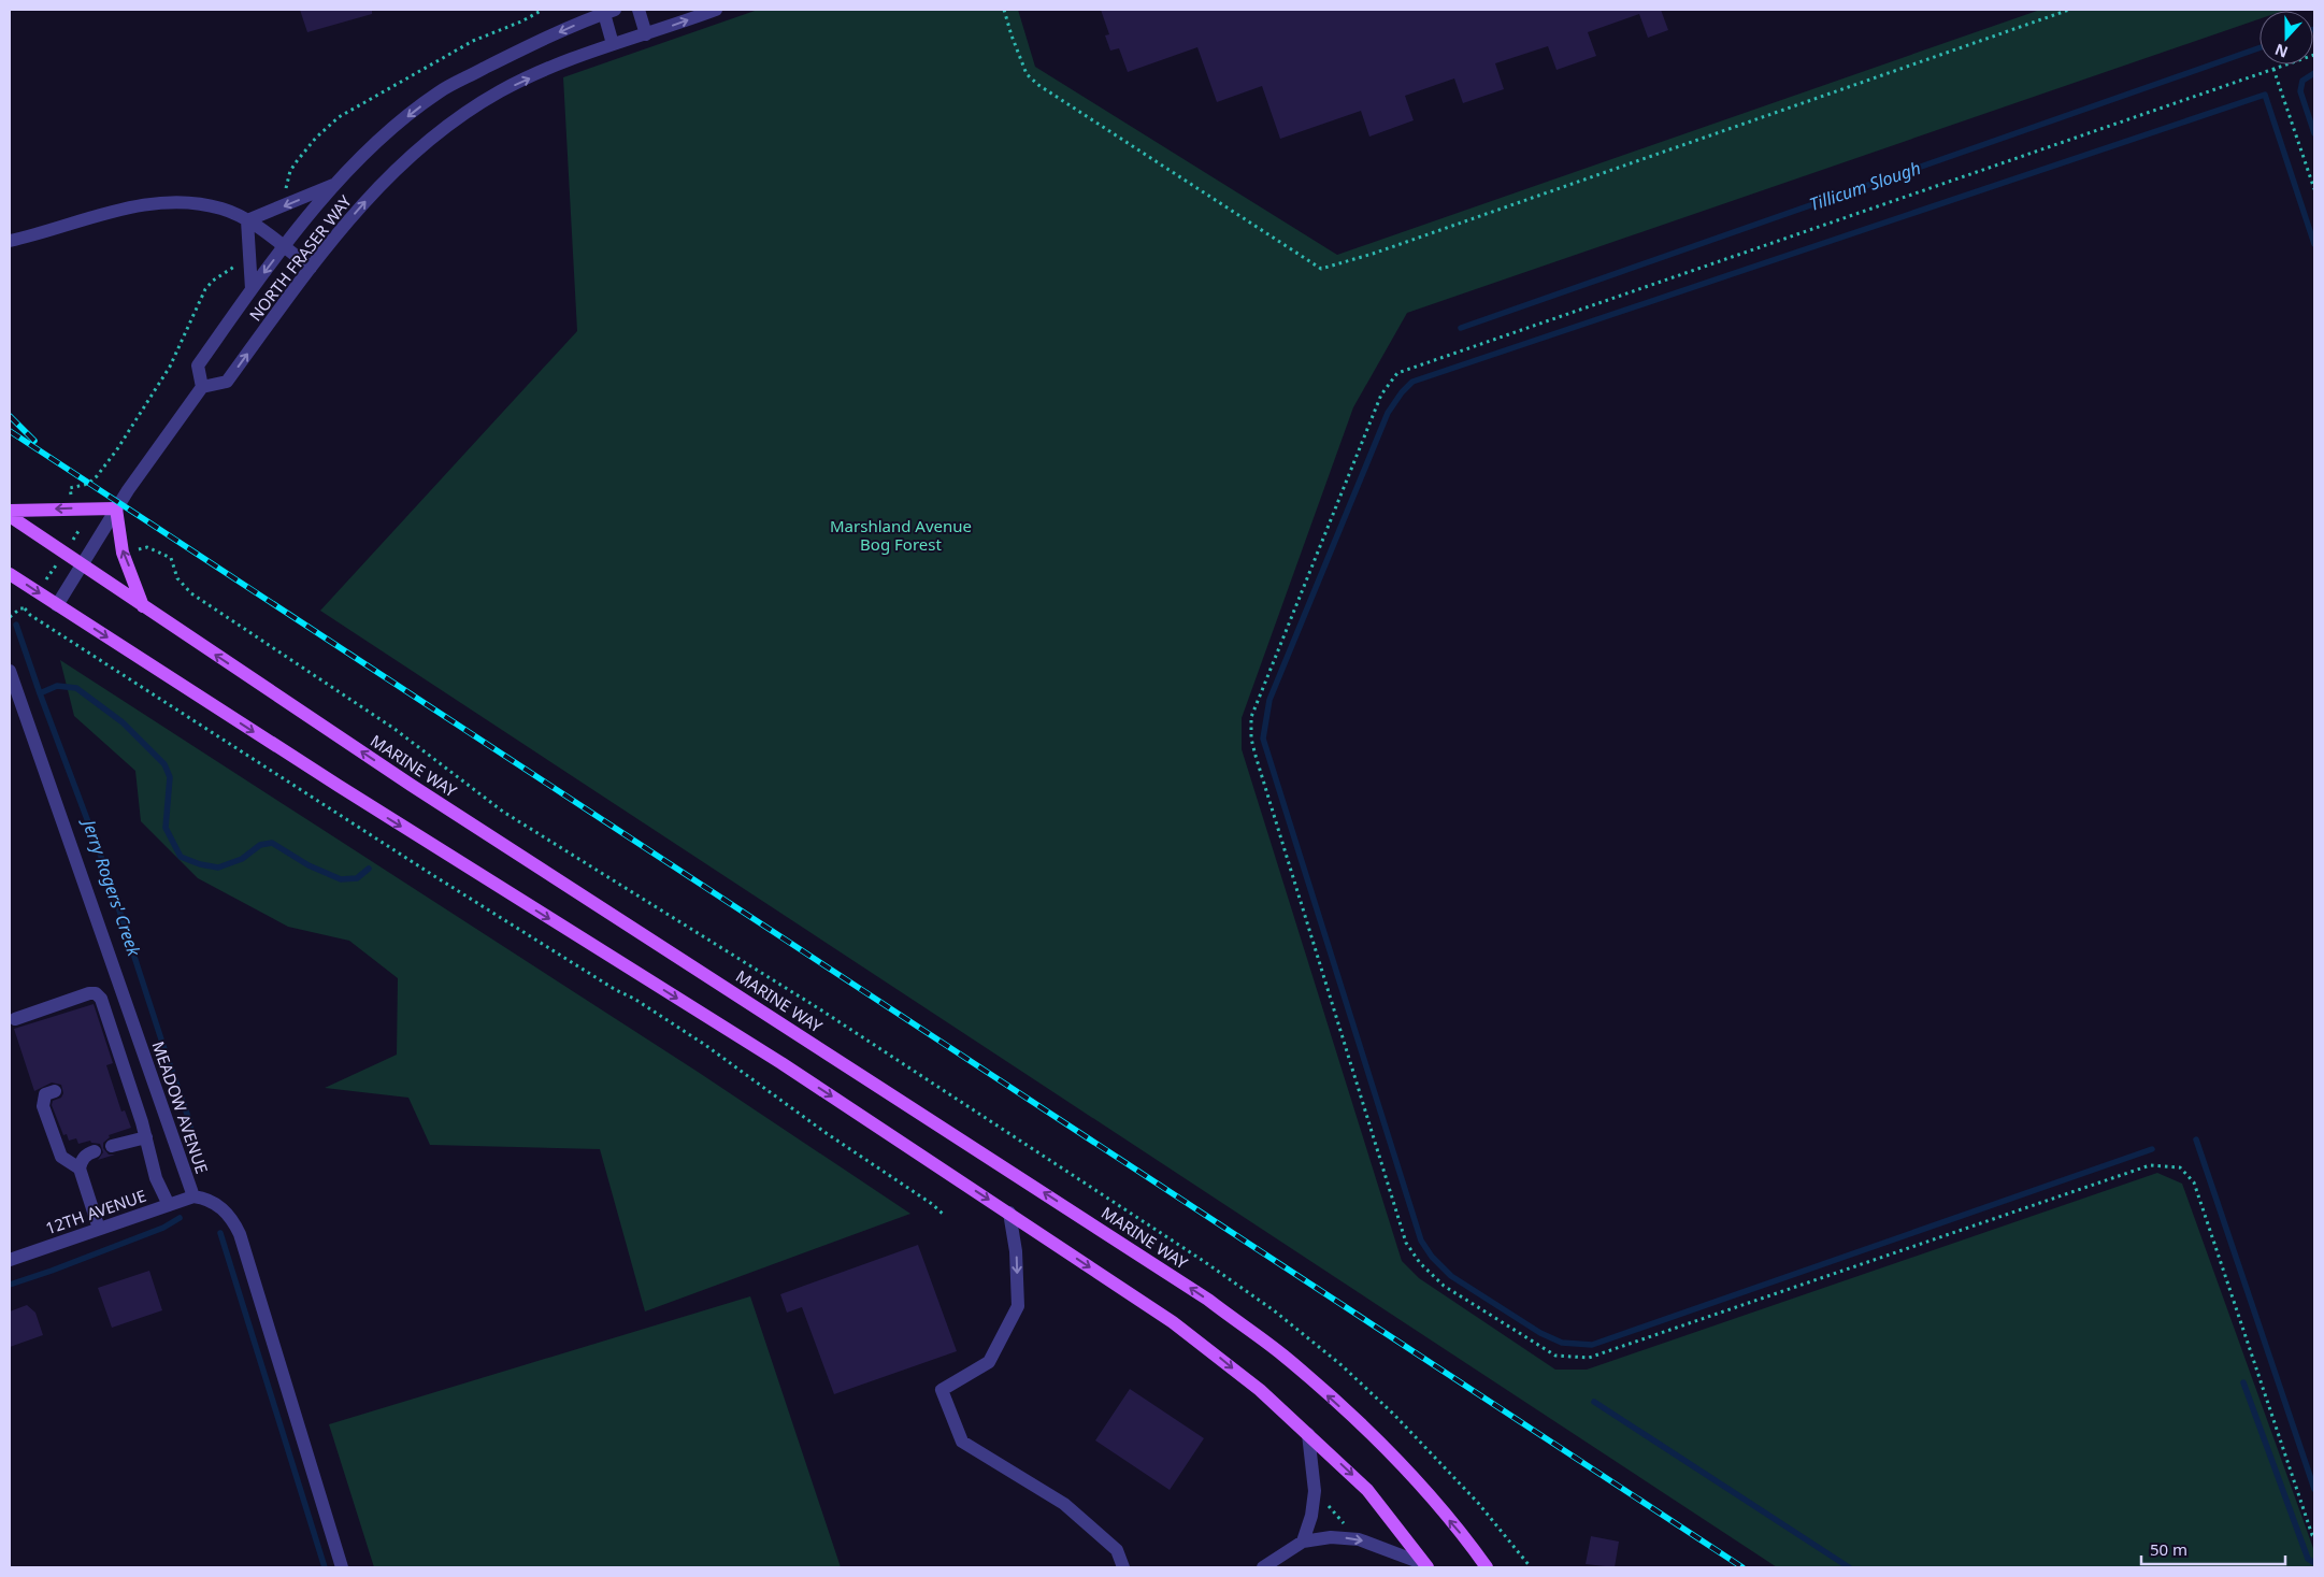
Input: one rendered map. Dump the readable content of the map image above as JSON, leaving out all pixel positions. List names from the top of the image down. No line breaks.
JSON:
{"streets":{"main road":["MARINE WAY"],"street":["NORTH FRASER WAY","MEADOW AVENUE","12TH AVENUE"]},"crossings":[["MEADOW AVENUE","12TH AVENUE"]],"water":["Tillicum Slough","Jerry Rogers' Creek"],"parks":["Marshland Avenue Bog Forest"],"scale_bar":"50 m","north":"bottom"}
